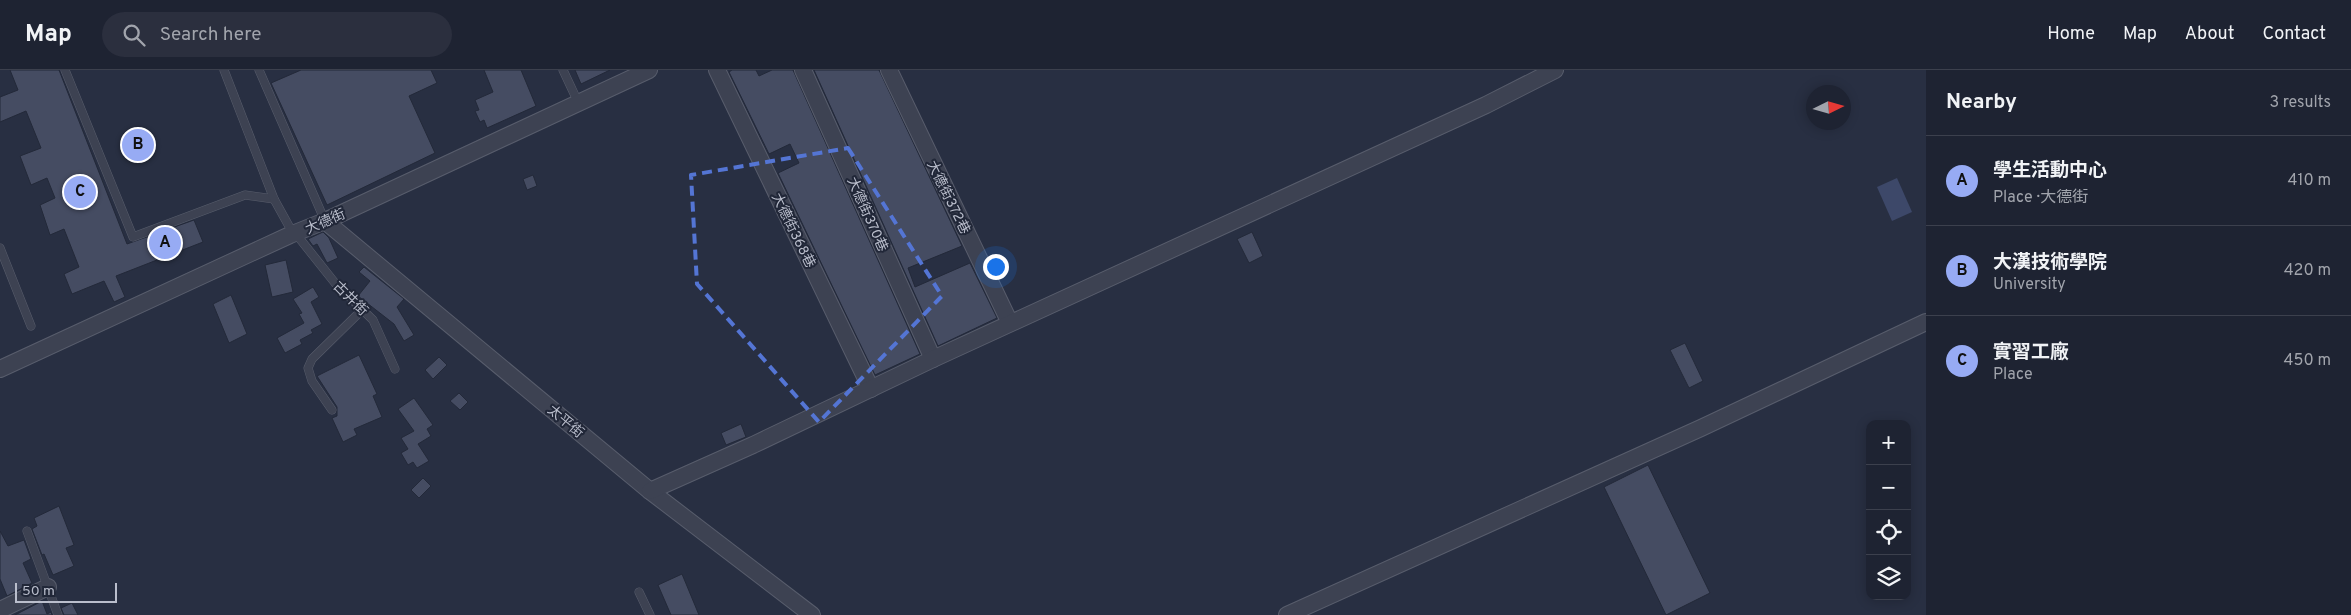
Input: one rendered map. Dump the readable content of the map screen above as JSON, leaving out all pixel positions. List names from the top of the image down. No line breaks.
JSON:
{"streets":{"street":["大德街372巷","大德街370巷","大德街","大德街368巷","太平街"],"lane":["古井街"]},"crossings":[["大德街","古井街"],["大德街","太平街"]],"scale_bar":"50 m","north":"right","page":{"header":"Map","search":"Search here","nav":["Home","Map","About","Contact"],"heading":["Nearby","3 results"],"pins":["B","C","A"],"list":[{"mark":"A","name":"學生活動中心","note":"Place · 大德街","value":"410 m"},{"mark":"B","name":"大漢技術學院","note":"University","value":"420 m"},{"mark":"C","name":"實習工廠","note":"Place","value":"450 m"}],"map_buttons":["+","−"],"scale":"50 m"}}
